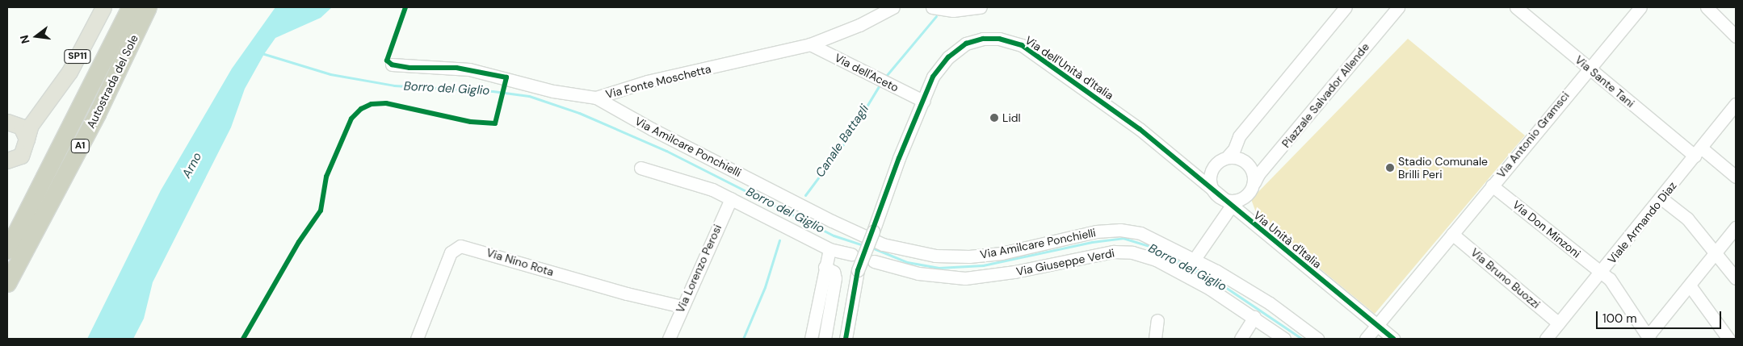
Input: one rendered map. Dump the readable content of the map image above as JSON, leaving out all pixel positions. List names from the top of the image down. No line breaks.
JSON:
{"streets":{"highway":["Autostrada del Sole","A1"],"main road":["SP11"],"street":["Via dell'Unità d'Italia","Via dell'Aceto","Via Fonte Moschetta","Via Sante Tani","Piazzale Salvador Allende","Via Antonio Gramsci","Via Amilcare Ponchielli","Viale Armando Diaz","Via Don Minzoni","Via Unità d'Italia","Via Nino Rota","Via Giuseppe Verdi","Via Lorenzo Perosi","Via Bruno Buozzi"]},"crossings":[["Via dell'Unità d'Italia","Via dell'Aceto"],["Via dell'Unità d'Italia","Via Unità d'Italia"],["Via dell'Aceto","Via Fonte Moschetta"],["Via Fonte Moschetta","Via Amilcare Ponchielli"],["Via Sante Tani","Via Antonio Gramsci"],["Via Sante Tani","Viale Armando Diaz"],["Piazzale Salvador Allende","Via Unità d'Italia"],["Via Antonio Gramsci","Via Don Minzoni"],["Via Antonio Gramsci","Via Unità d'Italia"],["Via Antonio Gramsci","Via Bruno Buozzi"],["Viale Armando Diaz","Via Don Minzoni"],["Viale Armando Diaz","Via Bruno Buozzi"],["Via Nino Rota","Via Lorenzo Perosi"]],"water":["Borro del Giglio","Canale Battagli","Arno"],"places":["Lidl","Stadio Comunale Brilli Peri"],"scale_bar":"100 m","north":"left"}
